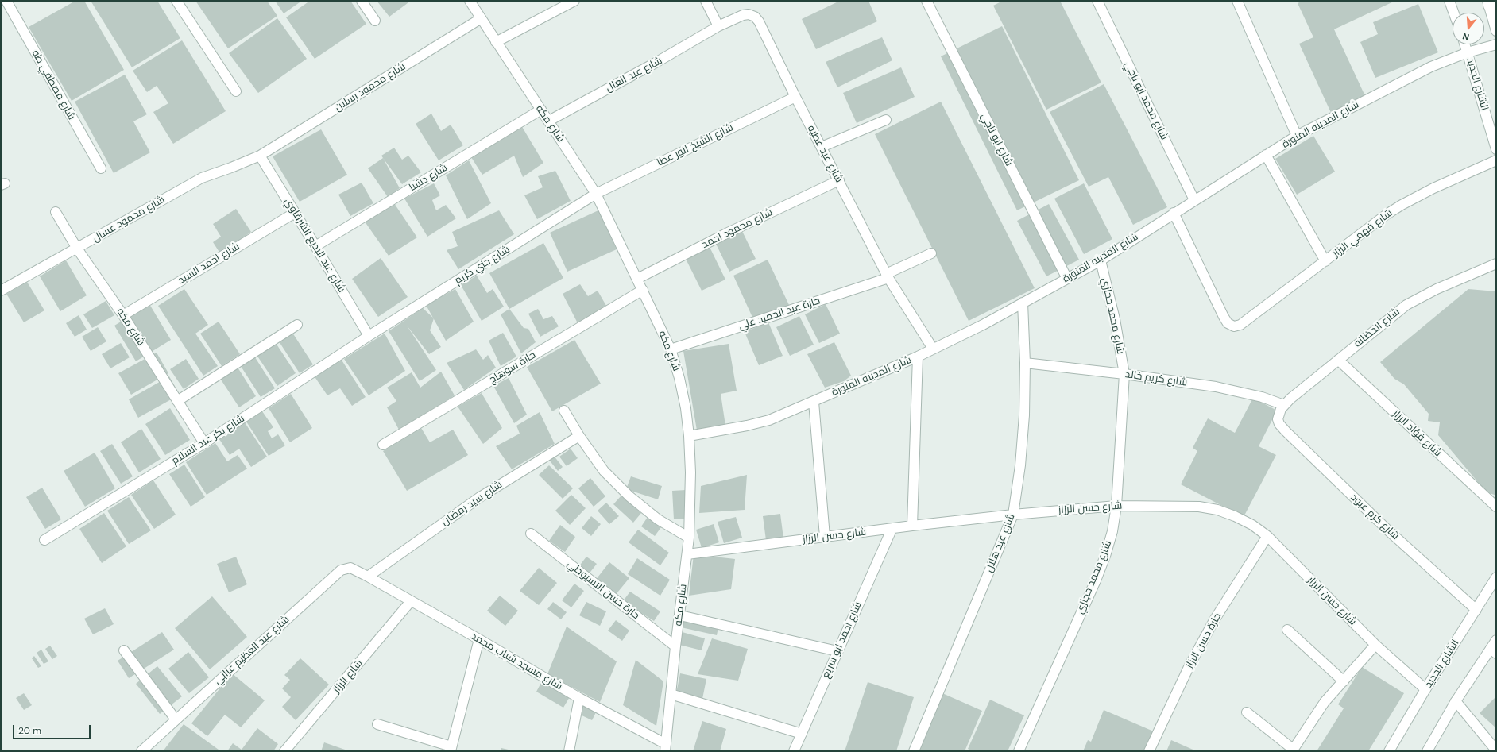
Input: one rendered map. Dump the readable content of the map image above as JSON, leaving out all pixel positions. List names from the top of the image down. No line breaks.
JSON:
{"streets":{"street":["شارع عبد العال","الشارع الجديد","شارع مصطفي طه","شارع محمود رسلان","شارع محمد ابو ناجي","شارع مكه","شارع المدينه المنورة","شارع ابو ناجي","شارع الشيخ انور عطا","شارع عيد عطيه","شارع دشنا","شارع محمود عسال","شارع محمود احمد","شارع فهمي الرزاز","شارع عبد البديع الشرقاوي","شارع احمد السيد","شارع جني كريم","حارة عبد الحميد علي","شارع محمد حجازي","شارع الحضانه","حارة سوهاج","شارع كريم خالد","شارع فؤاد الرزاز","شارع بكر عبد السلام","شارع سيد رمضان","شارع حسن الرزاز","شارع كرم عبود","شارع عيد هلال","حارة حسن الاسيوطي","شارع احمد ابو سريع","حارة حسن الرزاز","شارع عبد العظيم عرابي","شارع مسجد شباب محمد","شارع الرزاز"]},"crossings":[["شارع عبد العال","شارع مكه"],["شارع عبد العال","شارع عيد عطيه"],["الشارع الجديد","شارع المدينه المنورة"],["الشارع الجديد","شارع حسن الرزاز"],["الشارع الجديد","شارع كرم عبود"],["شارع محمود رسلان","شارع مكه"],["شارع محمود رسلان","شارع محمود عسال"],["شارع محمود رسلان","شارع عبد البديع الشرقاوي"],["شارع محمد ابو ناجي","شارع المدينه المنورة"],["شارع مكه","شارع المدينه المنورة"],["شارع مكه","شارع الشيخ انور عطا"],["شارع مكه","شارع دشنا"],["شارع مكه","شارع محمود عسال"],["شارع مكه","شارع محمود احمد"],["شارع مكه","شارع احمد السيد"],["شارع مكه","شارع جني كريم"],["شارع مكه","حارة عبد الحميد علي"],["شارع مكه","حارة سوهاج"],["شارع مكه","شارع بكر عبد السلام"],["شارع مكه","شارع حسن الرزاز"],["شارع مكه","حارة حسن الاسيوطي"],["شارع مكه","شارع مسجد شباب محمد"],["شارع المدينه المنورة","شارع ابو ناجي"],["شارع المدينه المنورة","شارع عيد عطيه"],["شارع المدينه المنورة","شارع فهمي الرزاز"],["شارع المدينه المنورة","شارع محمد حجازي"],["شارع المدينه المنورة","شارع عيد هلال"],["شارع الشيخ انور عطا","شارع عيد عطيه"],["شارع الشيخ انور عطا","شارع جني كريم"],["شارع عيد عطيه","شارع محمود احمد"],["شارع عيد عطيه","حارة عبد الحميد علي"],["شارع دشنا","شارع عبد البديع الشرقاوي"],["شارع محمود عسال","شارع عبد البديع الشرقاوي"],["شارع عبد البديع الشرقاوي","شارع احمد السيد"],["شارع عبد البديع الشرقاوي","شارع جني كريم"],["شارع عبد البديع الشرقاوي","شارع بكر عبد السلام"],["شارع جني كريم","شارع بكر عبد السلام"],["شارع محمد حجازي","شارع كريم خالد"],["شارع محمد حجازي","شارع حسن الرزاز"],["شارع الحضانه","شارع كريم خالد"],["شارع الحضانه","شارع فؤاد الرزاز"],["شارع الحضانه","شارع كرم عبود"],["شارع كريم خالد","شارع عيد هلال"],["شارع سيد رمضان","شارع عبد العظيم عرابي"],["شارع سيد رمضان","شارع مسجد شباب محمد"],["شارع حسن الرزاز","شارع عيد هلال"],["شارع حسن الرزاز","شارع احمد ابو سريع"],["شارع حسن الرزاز","حارة حسن الرزاز"],["شارع عبد العظيم عرابي","شارع مسجد شباب محمد"],["شارع مسجد شباب محمد","شارع الرزاز"]],"scale_bar":"20 m","north":"bottom"}
